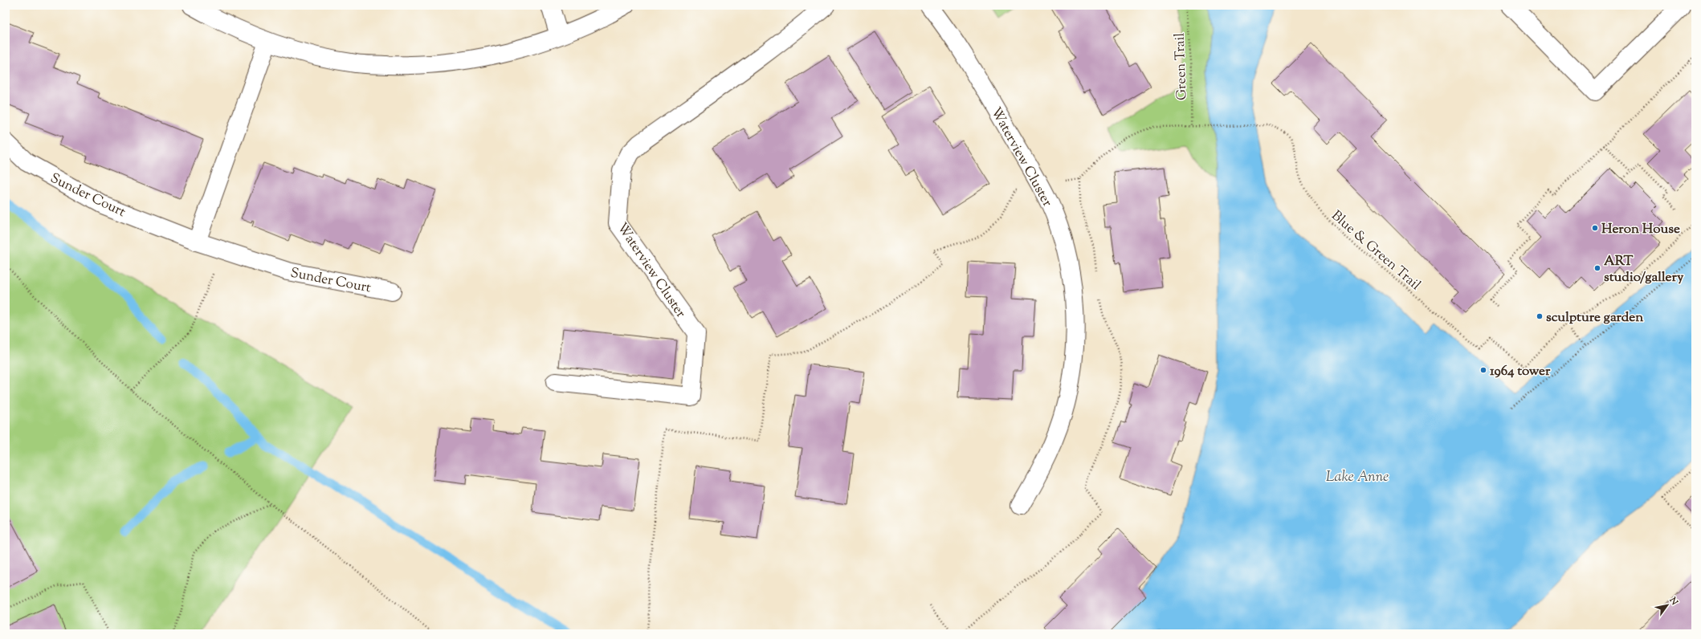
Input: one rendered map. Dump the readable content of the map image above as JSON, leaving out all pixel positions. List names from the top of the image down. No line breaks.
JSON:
{"streets":{"street":["Waterview Cluster","Sunder Court"],"path":["Green Trail","Blue & Green Trail"]},"crossings":[["Green Trail","Blue & Green Trail"]],"water":["Lake Anne"],"places":["Heron House","ART studio/gallery","sculpture garden","1964 tower"],"north":"top right"}
